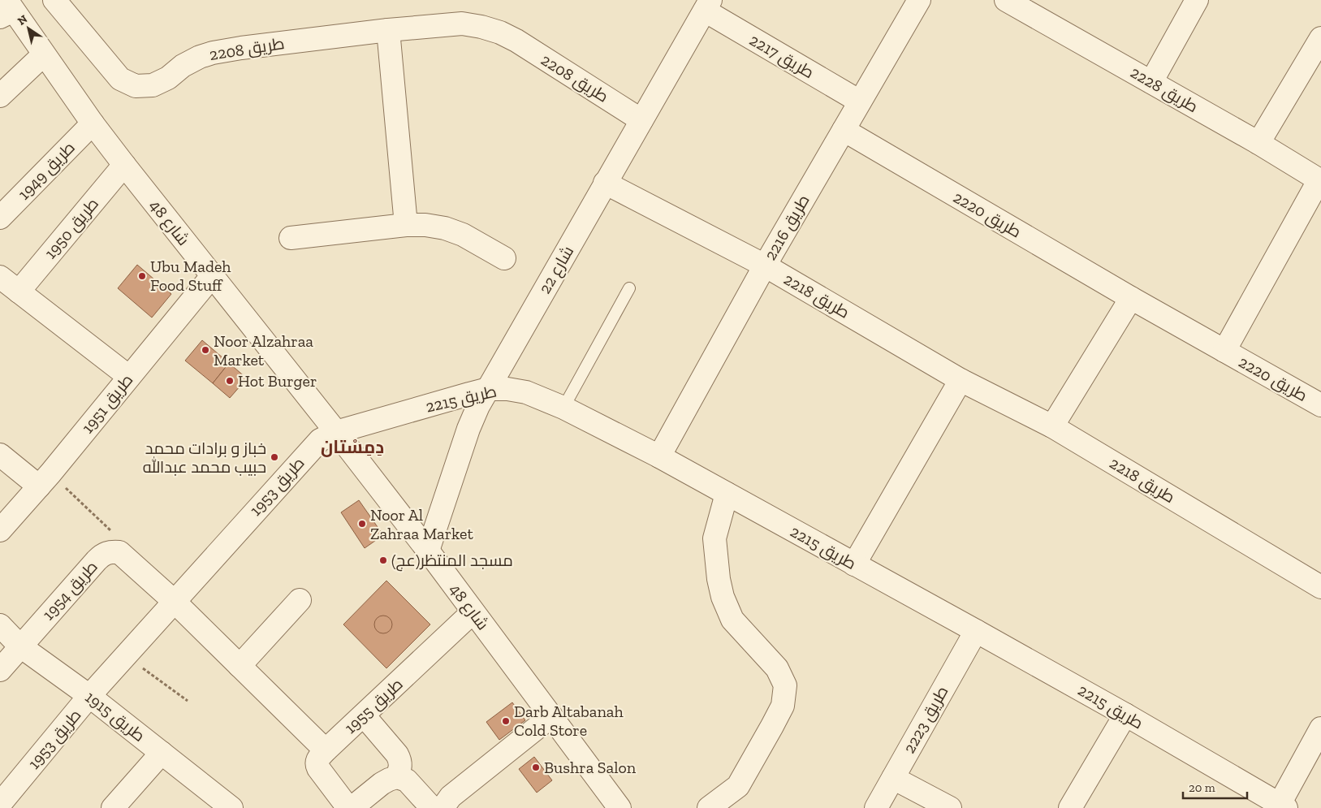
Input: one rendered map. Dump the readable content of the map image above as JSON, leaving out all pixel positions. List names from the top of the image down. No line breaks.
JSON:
{"streets":{"street":["طريق 2208","طريق 2217","طريق 2228","طريق 1949","طريق 2220","شارع 48","طريق 2216","طريق 1950","شارع 22","طريق 2218","طريق 2215","طريق 1951","طريق 1953","طريق 1954","طريق 1955","طريق 1915","طريق 2223"]},"crossings":[["طريق 2208","شارع 22"],["طريق 2217","طريق 2216"],["طريق 2217","شارع 22"],["طريق 2228","طريق 2220"],["طريق 1949","شارع 48"],["طريق 2220","طريق 2216"],["شارع 48","طريق 1950"],["شارع 48","شارع 22"],["شارع 48","طريق 2215"],["شارع 48","طريق 1951"],["شارع 48","طريق 1953"],["شارع 48","طريق 1955"],["طريق 2216","طريق 2218"],["طريق 2216","طريق 2215"],["شارع 22","طريق 2218"],["شارع 22","طريق 2215"],["طريق 2215","طريق 1953"],["طريق 2215","طريق 2223"],["طريق 1953","طريق 1915"],["طريق 1954","طريق 1915"]],"districts":["دِمِسْتان"],"places":["Ubu Madeh Food Stuff","Noor Alzahraa Market","Hot Burger","خباز و برادات محمد حبيب محمد عبدالله","Noor Al Zahraa Market","مسجد المنتظر(عج)","Darb Altabanah Cold Store","Bushra Salon"],"scale_bar":"20 m","north":"top left"}
